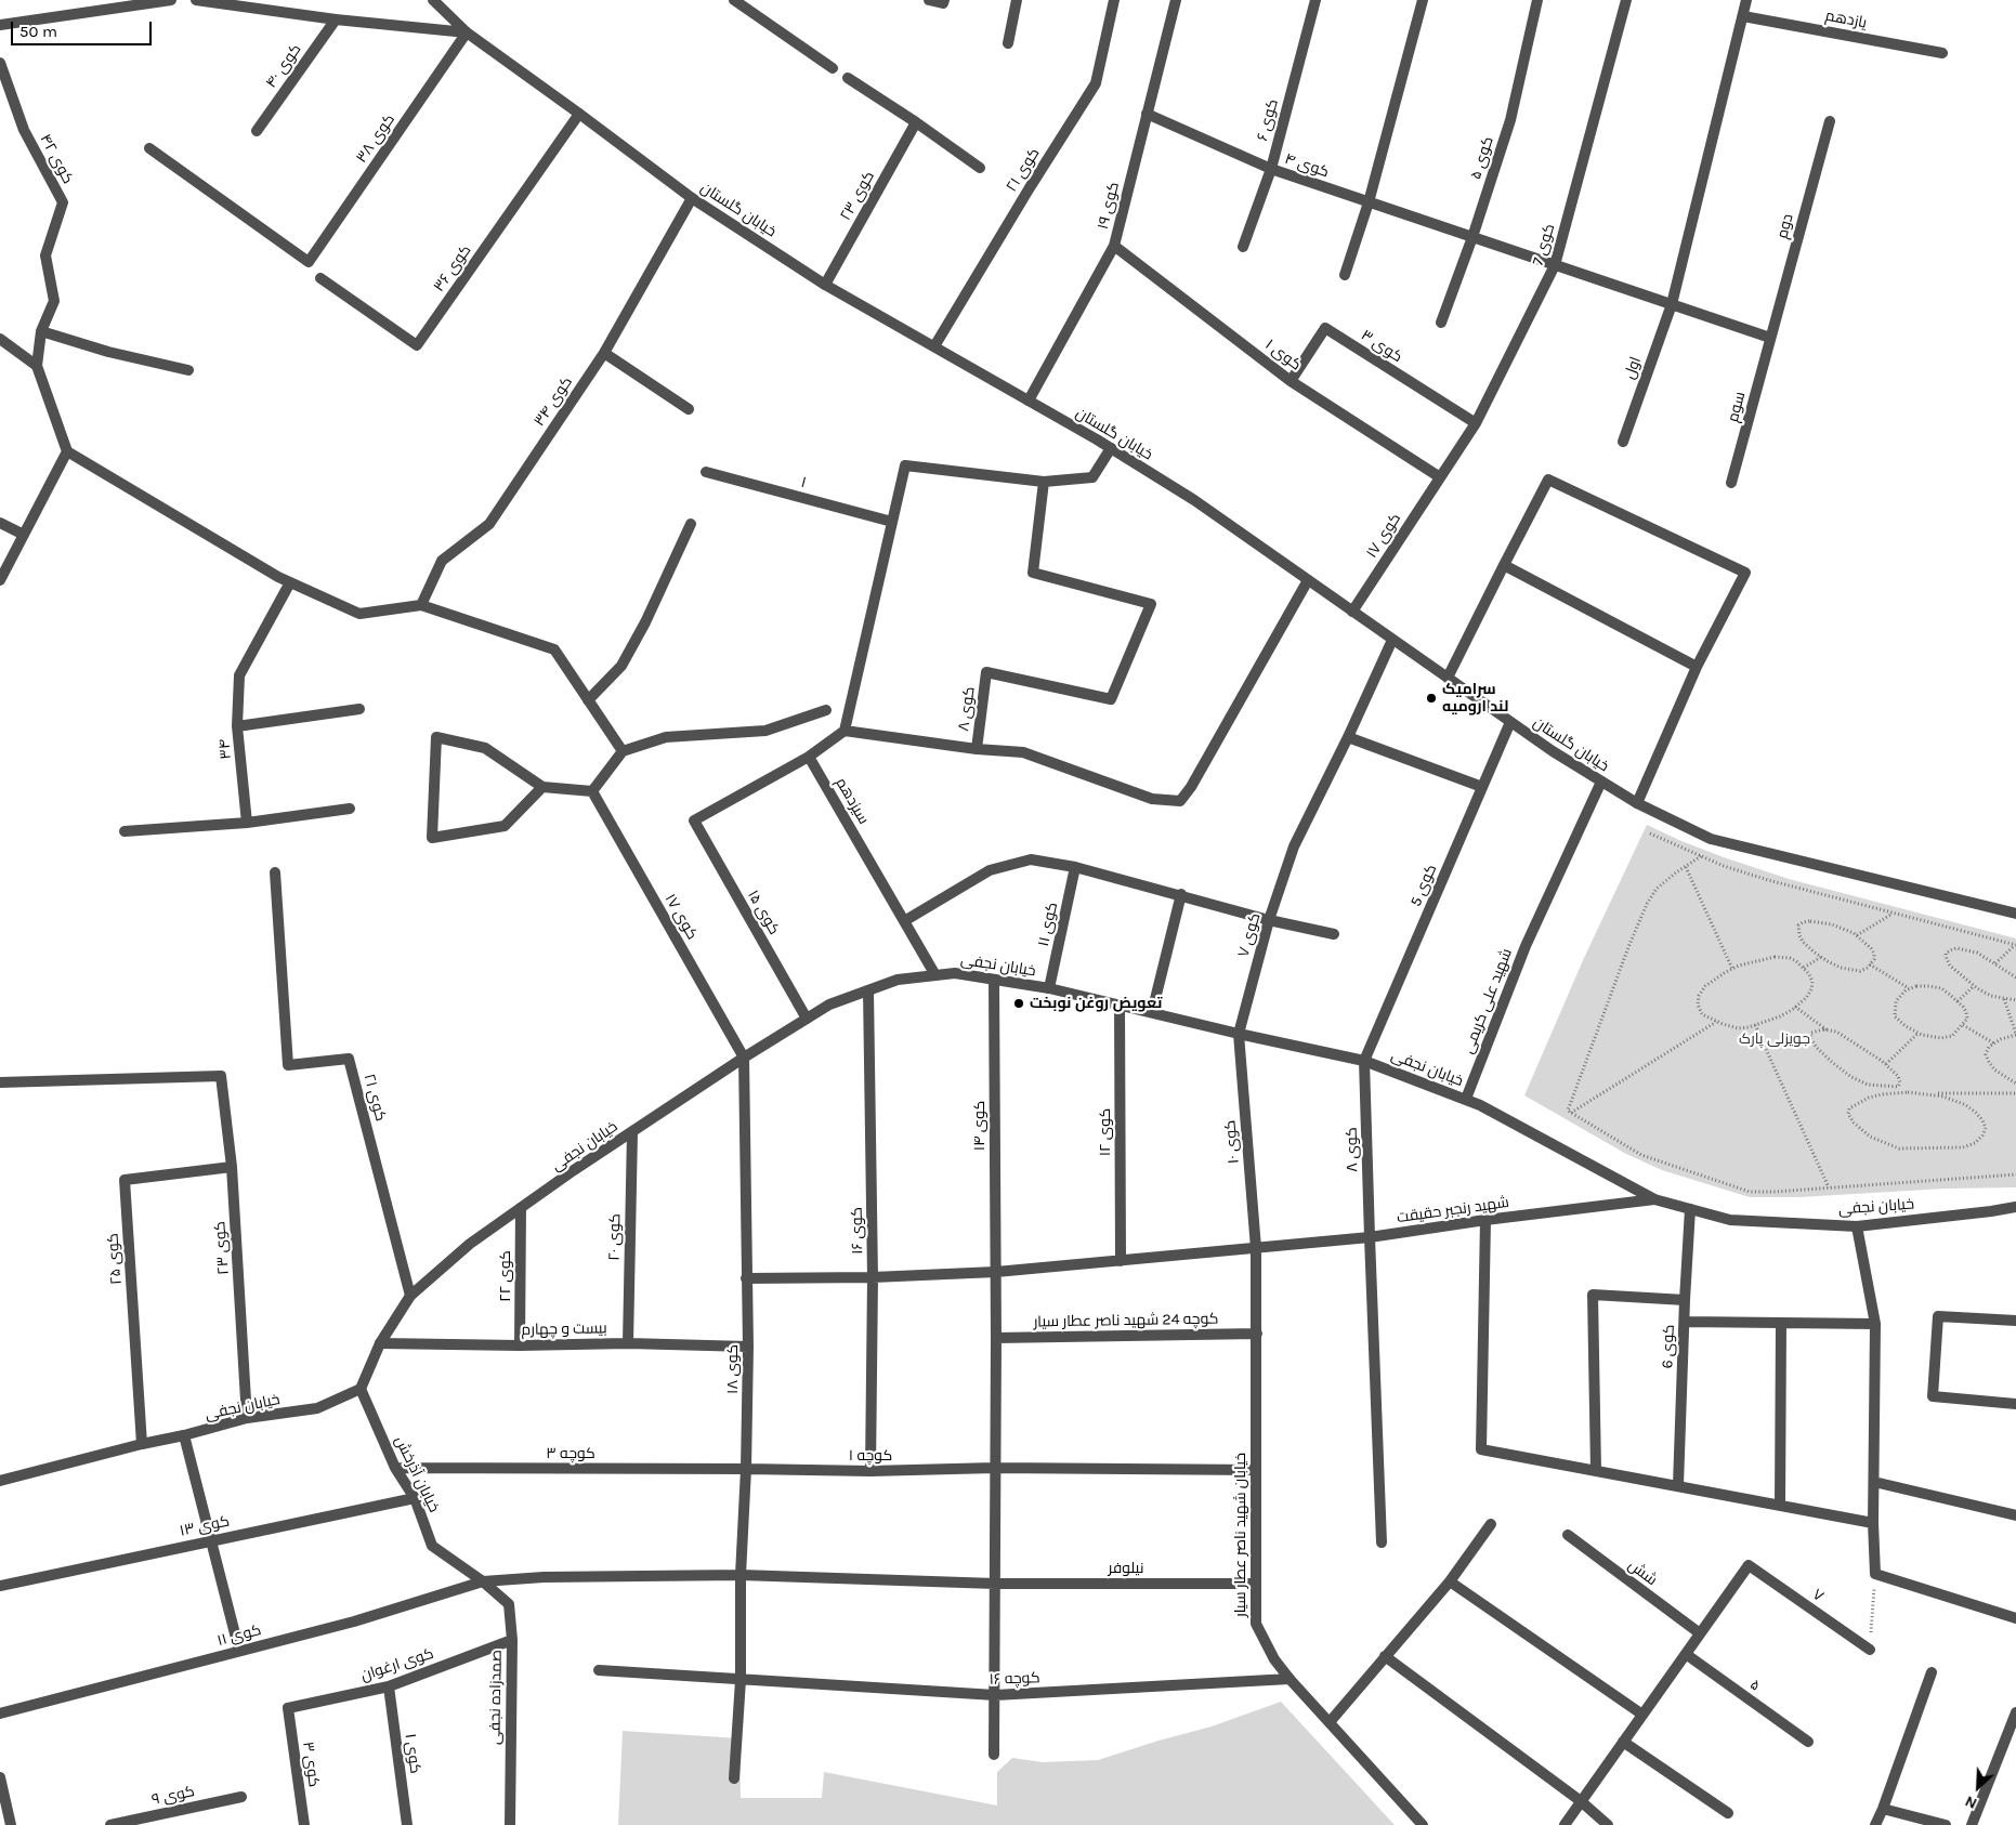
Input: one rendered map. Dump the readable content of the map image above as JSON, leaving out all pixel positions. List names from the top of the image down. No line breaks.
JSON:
{"streets":{"street":["یازدهم","کوی ۴۰","کوی ۶","کوی ۳۸","کوی ۵","کوی ۴۲","کوی ۴","کوی ۲۱","کوی ۲۳","کوی ۱۹","خیابان گلستان","دوم","کوی 7","کوی ۳۶","کوی ۳","کوی ۱","اول","کوی ۳۴","سوم","۱","کوی ۱۷","کوی ۸","۳۴","سیزدهم","کوی 5","کوی ۱۵","کوی ۱۱","کوی ۷","خیابان نجفی","شهید علی کریمی","کوی ۱۴","کوی ۱۲","کوی ۱۰","شهید رنجبر حقیقت","کوی ۱۶","کوی ۲۰","کوی ۲۵","کوی ۲۲","کوچه 24 شهید ناصر عطار سیار","بیست و چهارم","کوی 6","کوی ۱۸","کوچه ۳","کوچه ۱","خیابان آذرخش","کوی ۱۳","خیابان شهید ناصر عطار سیار","نیلوفر","شش","۷","کوی ارغوان","کوچه ۱۶","۵","صمدزاده نجفی","کوی ۹"]},"crossings":[["یازدهم","اول"],["کوی ۴۰","خیابان گلستان"],["کوی ۶","کوی ۴"],["کوی ۳۸","خیابان گلستان"],["کوی ۵","کوی ۴"],["کوی ۴","کوی ۱۹"],["کوی ۴","دوم"],["کوی ۴","کوی 7"],["کوی ۴","اول"],["کوی ۴","سوم"],["کوی ۲۱","خیابان گلستان"],["کوی ۲۱","خیابان نجفی"],["کوی ۲۳","خیابان گلستان"],["کوی ۲۳","خیابان نجفی"],["کوی ۲۳","کوی ۲۵"],["کوی ۱۹","خیابان گلستان"],["کوی ۱۹","کوی ۱"],["خیابان گلستان","کوی ۳۶"],["خیابان گلستان","کوی ۳۴"],["خیابان گلستان","کوی ۱۷"],["خیابان گلستان","کوی 5"],["خیابان گلستان","کوی ۷"],["خیابان گلستان","شهید علی کریمی"],["دوم","سوم"],["کوی 7","کوی ۳"],["کوی 7","کوی ۱"],["کوی 7","کوی ۱۷"],["کوی ۳","کوی ۱"],["کوی ۳","کوی ارغوان"],["کوی ۱","کوی ۱۷"],["کوی ۱","کوی ارغوان"],["کوی ۱۷","خیابان نجفی"],["کوی ۱۷","کوی ۱۸"],["کوی ۸","کوی 5"],["کوی ۸","خیابان نجفی"],["کوی ۸","شهید رنجبر حقیقت"],["سیزدهم","کوی ۱۵"],["سیزدهم","خیابان نجفی"],["کوی 5","خیابان نجفی"],["کوی ۱۵","خیابان نجفی"],["کوی ۱۱","خیابان نجفی"],["کوی ۱۱","کوی ۱۸"],["کوی ۱۱","خیابان آذرخش"],["کوی ۱۱","نیلوفر"],["کوی ۱۱","صمدزاده نجفی"],["کوی ۷","خیابان نجفی"],["کوی ۷","کوی ۱۰"],["خیابان نجفی","شهید علی کریمی"],["خیابان نجفی","کوی ۱۴"],["خیابان نجفی","کوی ۱۲"],["خیابان نجفی","کوی ۱۰"],["خیابان نجفی","شهید رنجبر حقیقت"],["خیابان نجفی","کوی ۱۶"],["خیابان نجفی","کوی ۲۰"],["خیابان نجفی","کوی ۲۵"],["خیابان نجفی","کوی ۲۲"],["خیابان نجفی","بیست و چهارم"],["خیابان نجفی","کوی 6"],["خیابان نجفی","کوی ۱۸"],["خیابان نجفی","خیابان آذرخش"],["کوی ۱۴","شهید رنجبر حقیقت"],["کوی ۱۴","کوچه 24 شهید ناصر عطار سیار"],["کوی ۱۴","کوچه ۱"],["کوی ۱۴","نیلوفر"],["کوی ۱۴","کوچه ۱۶"],["کوی ۱۲","شهید رنجبر حقیقت"],["کوی ۱۰","شهید رنجبر حقیقت"],["کوی ۱۰","خیابان شهید ناصر عطار سیار"],["شهید رنجبر حقیقت","کوی ۱۶"],["شهید رنجبر حقیقت","کوی ۱۸"],["شهید رنجبر حقیقت","خیابان شهید ناصر عطار سیار"],["کوی ۱۶","کوچه ۱"],["کوی ۲۰","بیست و چهارم"],["کوی ۲۲","بیست و چهارم"],["کوچه 24 شهید ناصر عطار سیار","خیابان شهید ناصر عطار سیار"],["بیست و چهارم","کوی ۱۸"],["کوی ۱۸","کوچه ۳"],["کوی ۱۸","کوچه ۱"],["کوی ۱۸","نیلوفر"],["کوی ۱۸","کوچه ۱۶"],["کوچه ۳","کوچه ۱"],["کوچه ۳","خیابان آذرخش"],["کوچه ۱","خیابان شهید ناصر عطار سیار"],["خیابان آذرخش","کوی ۱۳"],["خیابان آذرخش","صمدزاده نجفی"],["خیابان شهید ناصر عطار سیار","نیلوفر"],["خیابان شهید ناصر عطار سیار","کوچه ۱۶"],["شش","۷"],["کوی ارغوان","صمدزاده نجفی"]],"parks":["جویزلی پارک"],"places":["سرامیک لند ارومیه","تعویض روغن نوبخت"],"scale_bar":"50 m","north":"bottom left"}
